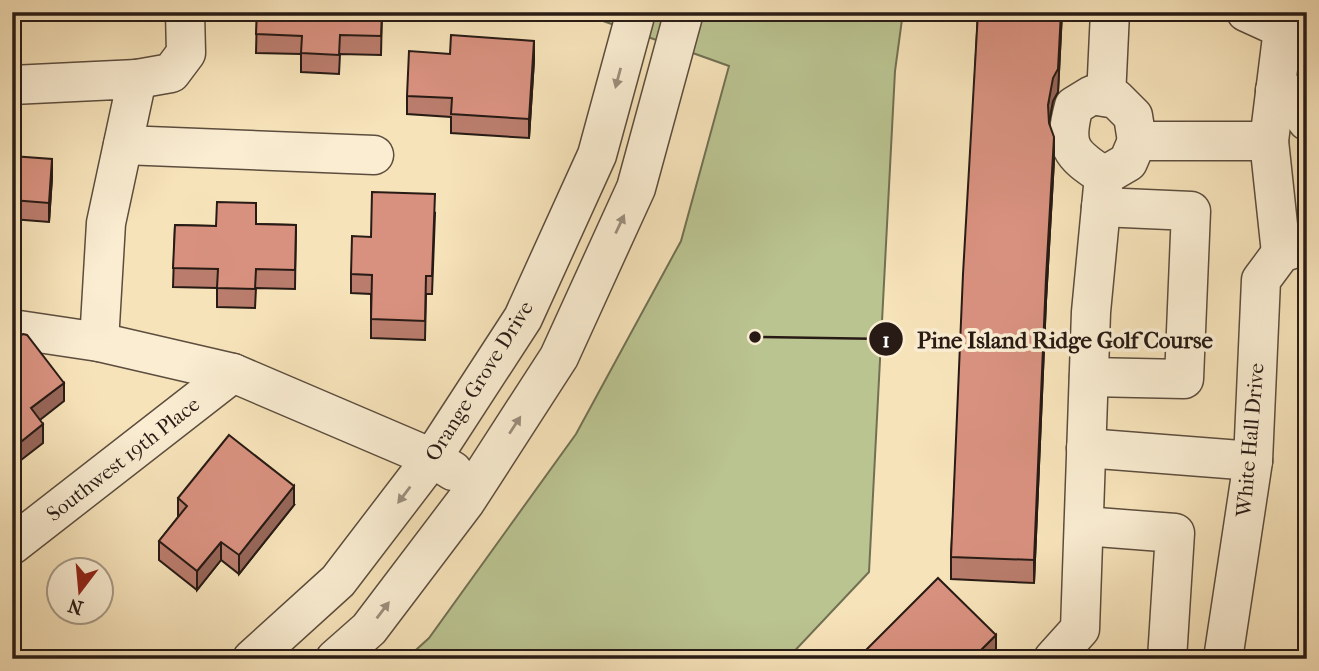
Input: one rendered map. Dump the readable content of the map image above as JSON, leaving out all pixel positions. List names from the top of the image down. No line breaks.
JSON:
{"streets":{"street":["Orange Grove Drive","White Hall Drive","Southwest 19th Place"]},"places":["Pine Island Ridge Golf Course"],"north":"bottom"}
